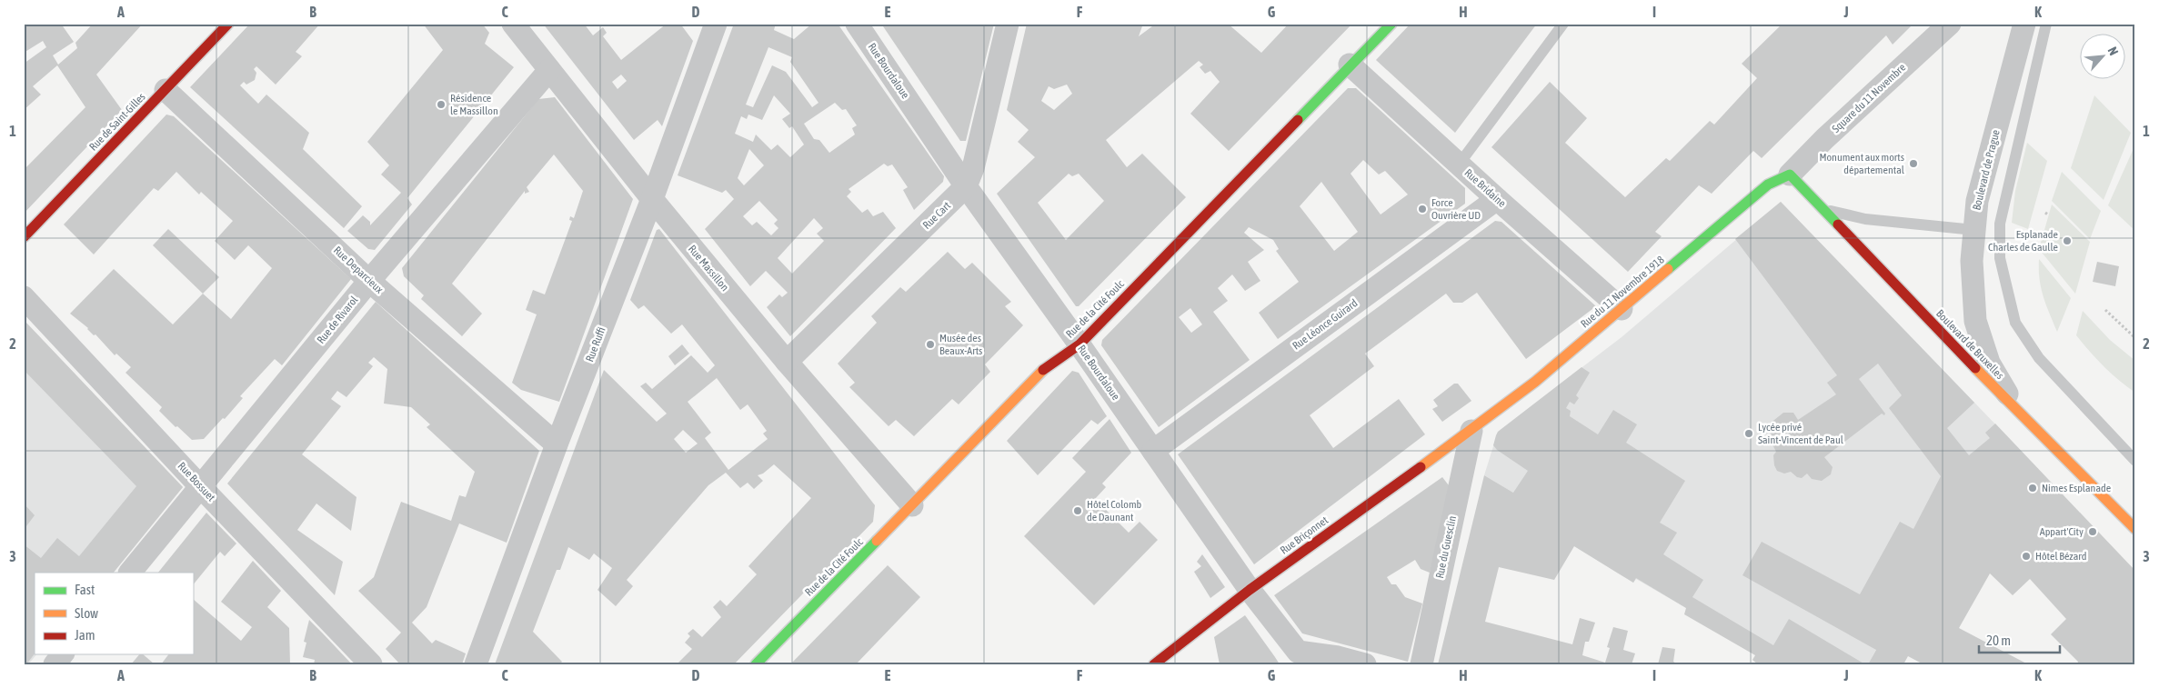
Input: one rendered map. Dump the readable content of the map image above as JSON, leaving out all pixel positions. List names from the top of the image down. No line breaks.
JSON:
{"streets":{"street":["Rue Bourdaloue","Square du 11 Novembre","Rue de Saint-Gilles","Boulevard de Prague","Rue Bridaine","Rue Cart","Rue Massillon","Rue Deparcieux","Rue du 11 Novembre 1918","Rue de la Cité Foulc","Rue de Rivarol","Rue Léonce Guirard","Rue Ruffi","Boulevard de Bruxelles","Rue Bossuet","Rue Briçonnet","Rue du Guesclin"]},"crossings":[["Rue Bourdaloue","Rue Cart"],["Rue Bourdaloue","Rue de la Cité Foulc"],["Rue Bourdaloue","Rue Léonce Guirard"],["Rue Bourdaloue","Rue Briçonnet"],["Square du 11 Novembre","Rue du 11 Novembre 1918"],["Square du 11 Novembre","Boulevard de Bruxelles"],["Rue de Saint-Gilles","Rue Deparcieux"],["Boulevard de Prague","Boulevard de Bruxelles"],["Rue Bridaine","Rue du 11 Novembre 1918"],["Rue Bridaine","Rue de la Cité Foulc"],["Rue Bridaine","Rue Léonce Guirard"],["Rue Cart","Rue Massillon"],["Rue Massillon","Rue de la Cité Foulc"],["Rue Massillon","Rue de Rivarol"],["Rue Massillon","Rue Ruffi"],["Rue Deparcieux","Rue de Rivarol"],["Rue Deparcieux","Rue Ruffi"],["Rue du 11 Novembre 1918","Boulevard de Bruxelles"],["Rue du 11 Novembre 1918","Rue Briçonnet"],["Rue du 11 Novembre 1918","Rue du Guesclin"],["Rue de Rivarol","Rue Bossuet"],["Rue Briçonnet","Rue du Guesclin"]],"places":["Résidence le Massillon","Monument aux morts départemental","Force Ouvrière UD","Esplanade Charles de Gaulle","Musée des Beaux-Arts","Lycée privé Saint-Vincent de Paul","Nimes Esplanade","Hôtel Colomb de Daunant","Appart'City","Hôtel Bézard"],"legend":["Fast","Slow","Jam"],"scale_bar":"20 m","north":"top right","grid":{"columns":["A","B","C","D","E","F","G","H","I","J","K"],"rows":["1","2","3"]}}
